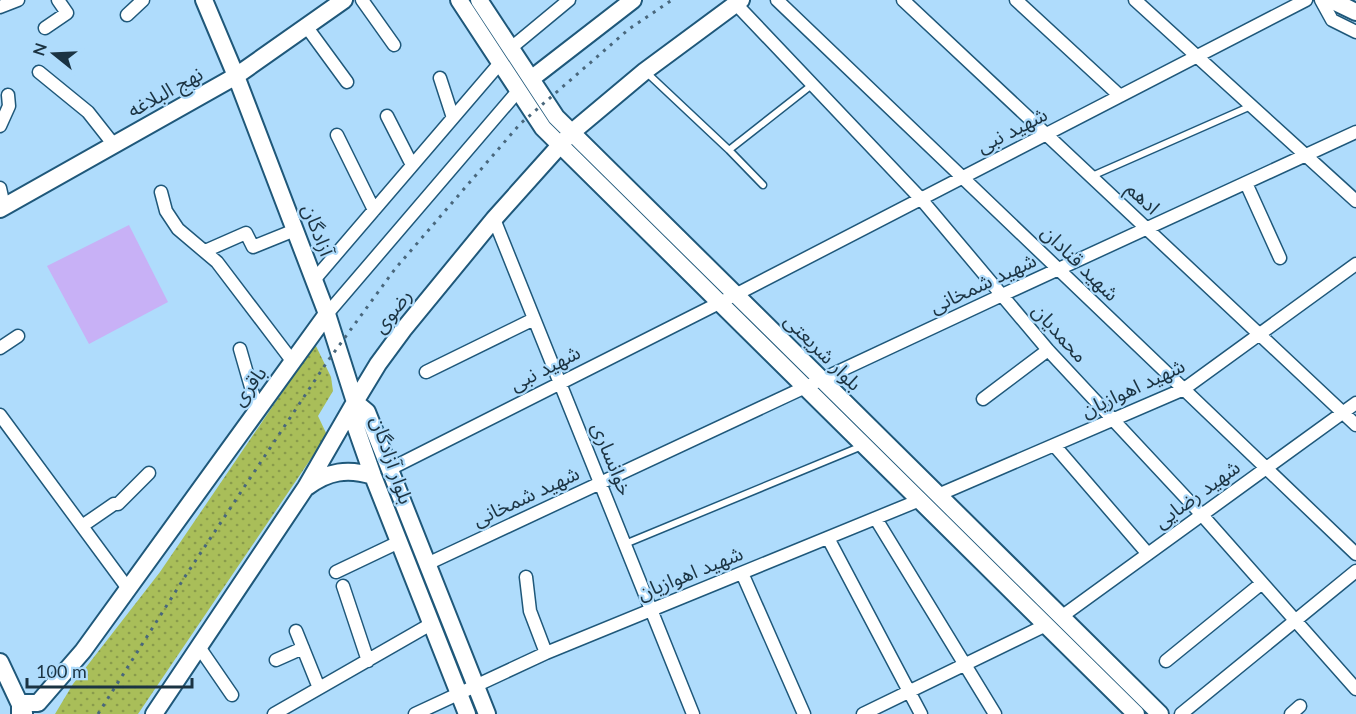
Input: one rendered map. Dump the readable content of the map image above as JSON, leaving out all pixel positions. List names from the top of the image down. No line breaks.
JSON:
{"streets":{"main road":["نهج البلاغه","آزادگان","رضوی","بلوار شریعتی","باقری","بلوار آزادگان"],"street":["شهید نبی","ادهم","شهید قنادان","شهید شمخانی","محمدیان","شهید اهوازیان","خوانساری","شهید رضایی"]},"crossings":[["نهج البلاغه","آزادگان"],["شهید نبی","ادهم"],["شهید نبی","شهید قنادان"],["شهید نبی","محمدیان"],["شهید نبی","بلوار شریعتی"],["شهید نبی","خوانساری"],["شهید نبی","بلوار آزادگان"],["ادهم","شهید شمخانی"],["ادهم","شهید اهوازیان"],["ادهم","شهید رضایی"],["آزادگان","رضوی"],["آزادگان","باقری"],["آزادگان","بلوار آزادگان"],["شهید قنادان","شهید شمخانی"],["شهید قنادان","شهید اهوازیان"],["شهید قنادان","شهید رضایی"],["شهید شمخانی","محمدیان"],["شهید شمخانی","بلوار شریعتی"],["شهید شمخانی","خوانساری"],["شهید شمخانی","بلوار آزادگان"],["رضوی","محمدیان"],["رضوی","بلوار شریعتی"],["رضوی","خوانساری"],["رضوی","بلوار آزادگان"],["محمدیان","شهید اهوازیان"],["محمدیان","شهید رضایی"],["بلوار شریعتی","باقری"],["بلوار شریعتی","شهید اهوازیان"],["بلوار شریعتی","شهید رضایی"],["شهید اهوازیان","خوانساری"],["شهید اهوازیان","بلوار آزادگان"]],"scale_bar":"100 m","north":"left"}
